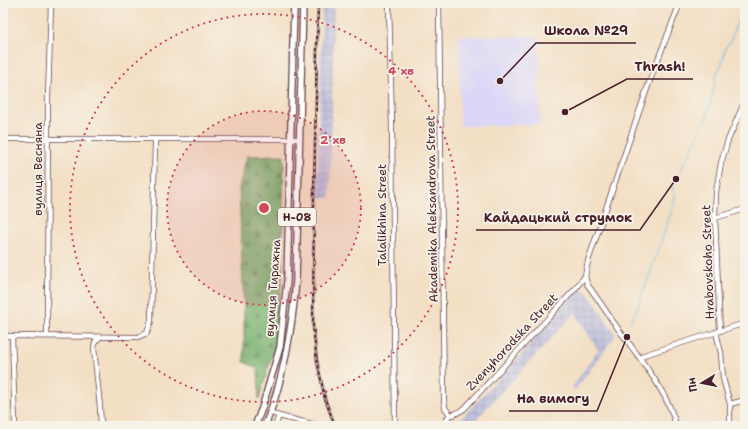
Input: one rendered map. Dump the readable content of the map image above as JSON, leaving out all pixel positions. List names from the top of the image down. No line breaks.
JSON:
{"streets":{"main road":["Н-08","вулиця Тиражна"],"street":["вулиця Весняна","Akademika Aleksandrova Street","Talalikhina Street","Hrabovskoho Street","Zvenyhorodska Street"]},"crossings":[["Akademika Aleksandrova Street","Zvenyhorodska Street"]],"places":["Школа №29","Thrash!","Кайдацький струмок","На вимогу"],"north":"left","rings":["4 хв","2 хв"]}
